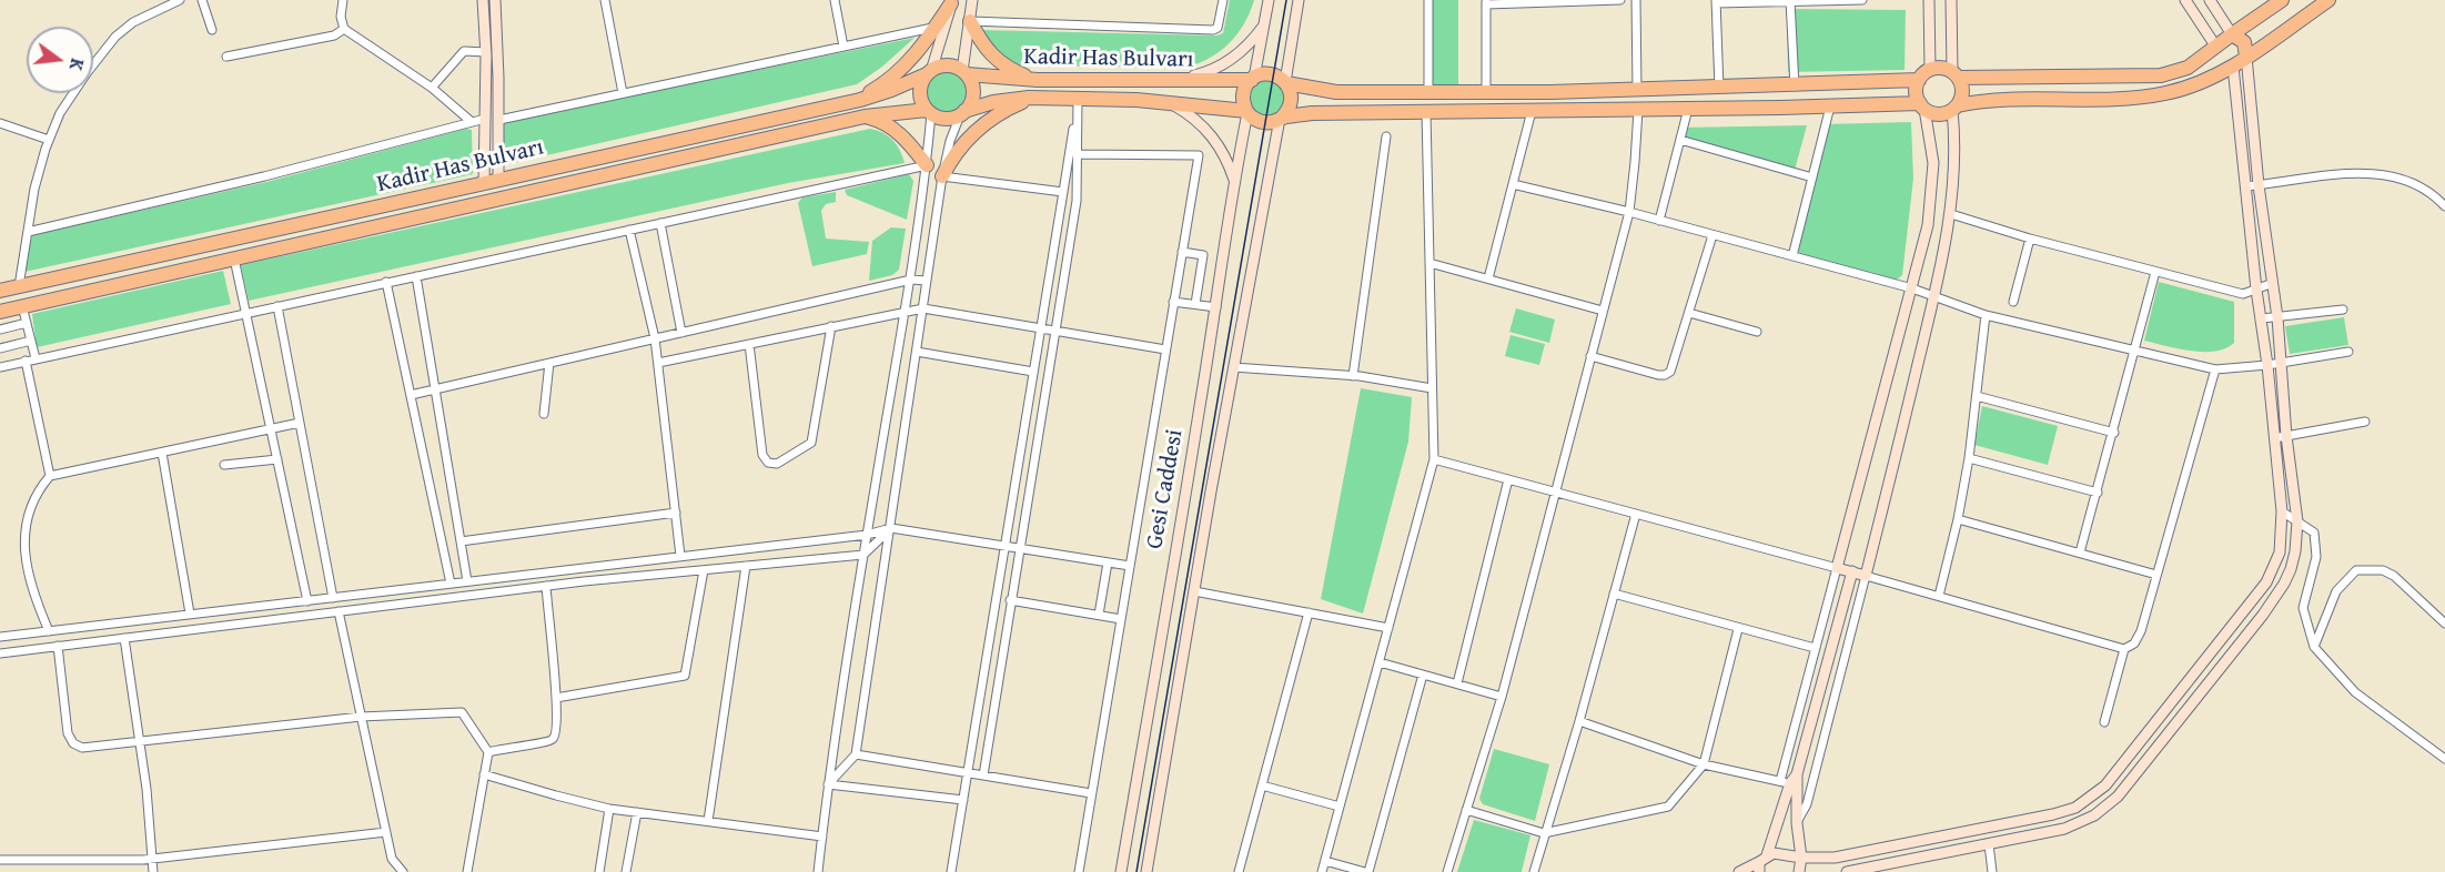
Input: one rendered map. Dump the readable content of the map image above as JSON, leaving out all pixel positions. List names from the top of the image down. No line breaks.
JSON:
{"streets":{"highway":["Kadir Has Bulvarı"],"main road":["Gesi Caddesi"]},"crossings":[["Kadir Has Bulvarı","Gesi Caddesi"]],"north":"right"}
